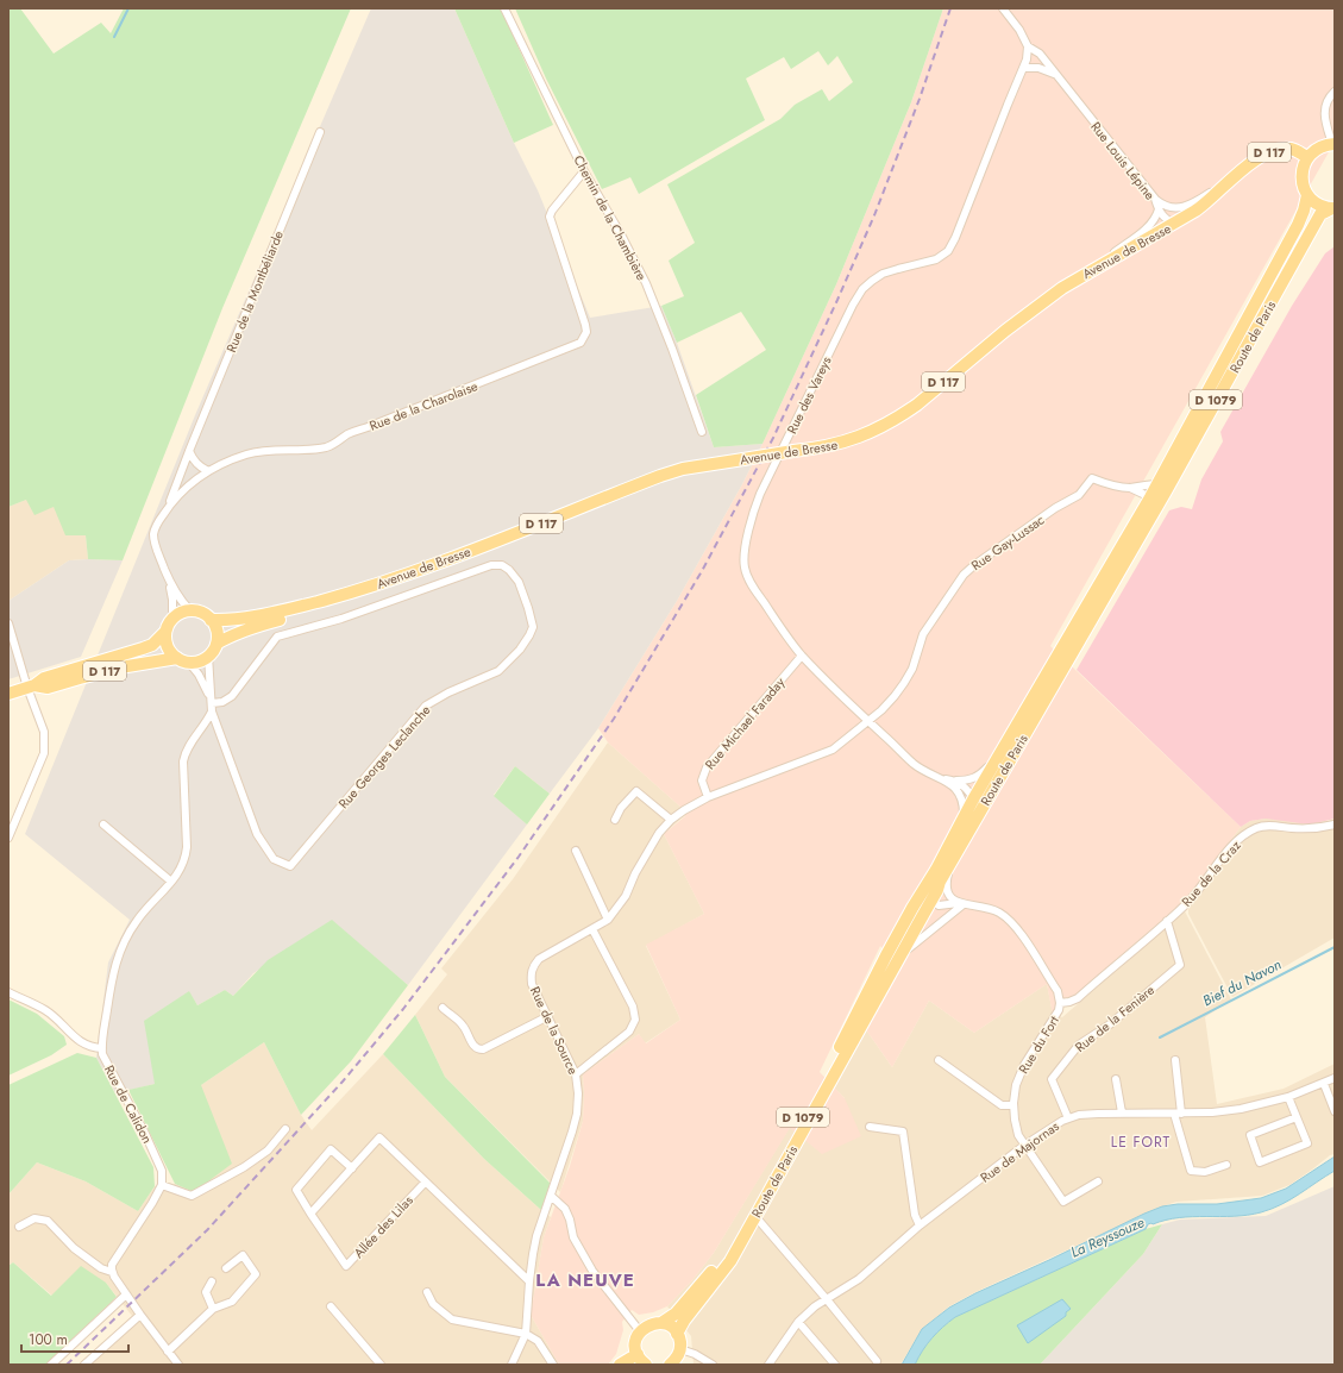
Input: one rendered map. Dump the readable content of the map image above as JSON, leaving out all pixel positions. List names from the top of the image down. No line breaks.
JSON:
{"streets":{"main road":["D 117","Avenue de Bresse","Route de Paris","D 1079"],"street":["Rue Louis Lépine","Chemin de la Chambière","Rue de la Montbéliarde","Rue des Vareys","Rue de la Charolaise","Rue Gay-Lussac","Rue Michael Faraday","Rue Georges Leclanche","Rue de la Craz","Rue de la Fenière","Rue de la Source","Rue du Fort","Rue de Calidon","Rue de Majornas","Allée des Lilas"]},"crossings":[["D 117","Avenue de Bresse"],["D 117","Rue de Calidon"],["Rue Louis Lépine","Avenue de Bresse"],["Rue Louis Lépine","Rue des Vareys"],["Chemin de la Chambière","Rue de la Charolaise"],["Avenue de Bresse","Rue de Calidon"],["Rue de la Montbéliarde","Rue de la Charolaise"],["Route de Paris","Rue des Vareys"],["Route de Paris","Rue Gay-Lussac"],["Route de Paris","Rue du Fort"],["Rue des Vareys","Rue Gay-Lussac"],["Rue des Vareys","Rue Michael Faraday"],["Rue des Vareys","Rue de la Source"],["Rue Gay-Lussac","Rue de la Source"],["Rue Michael Faraday","Rue de la Source"],["Rue Georges Leclanche","Rue de Calidon"],["Rue de la Craz","Rue de la Fenière"],["Rue de la Craz","Rue du Fort"],["Rue de la Fenière","Rue de Majornas"],["Rue du Fort","Rue de Majornas"]],"districts":["LE FORT","LA NEUVE"],"water":["Bief du Navon","La Reyssouze"],"scale_bar":"100 m"}
